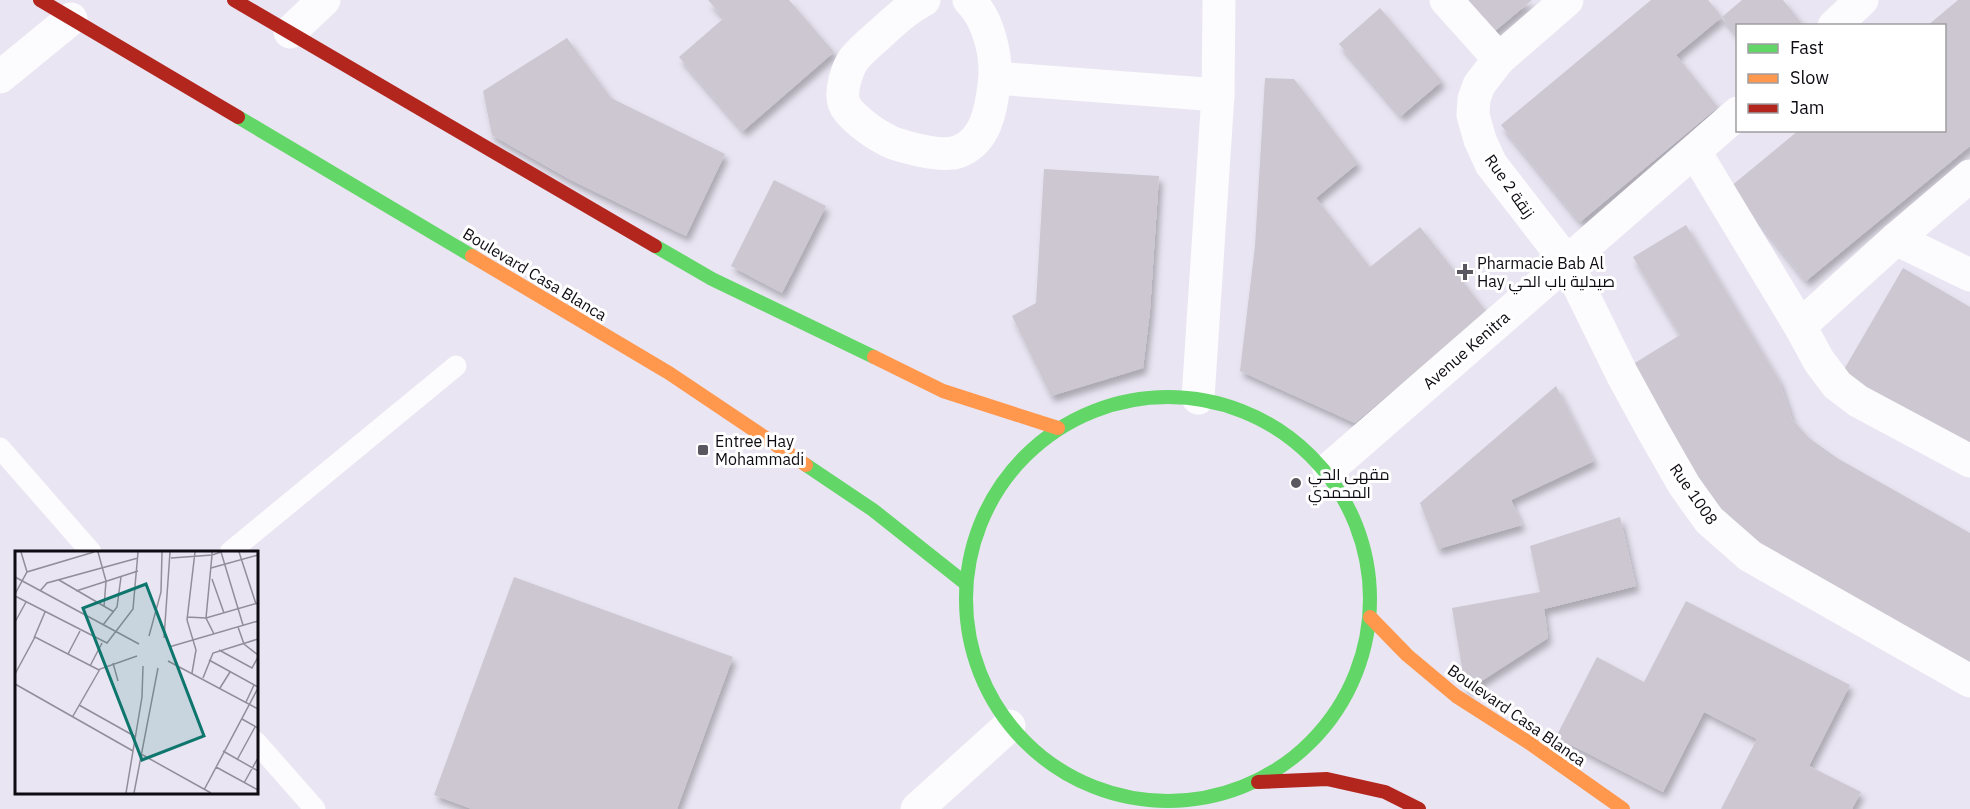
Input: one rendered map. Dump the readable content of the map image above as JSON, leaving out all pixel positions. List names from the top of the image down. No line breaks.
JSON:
{"streets":{"main road":["Boulevard Casa Blanca"],"street":["Rue 2 زنقة","Avenue Kenitra","Rue 1008"]},"crossings":[["Rue 2 زنقة","Avenue Kenitra"],["Rue 2 زنقة","Rue 1008"],["Avenue Kenitra","Rue 1008"]],"places":{"health":["Pharmacie Bab Al Hay صيدلية باب الحي"],"transit":["Entree Hay Mohammadi"],"other":["مقهى الحي المحمدي"]},"legend":["Fast","Slow","Jam"]}
